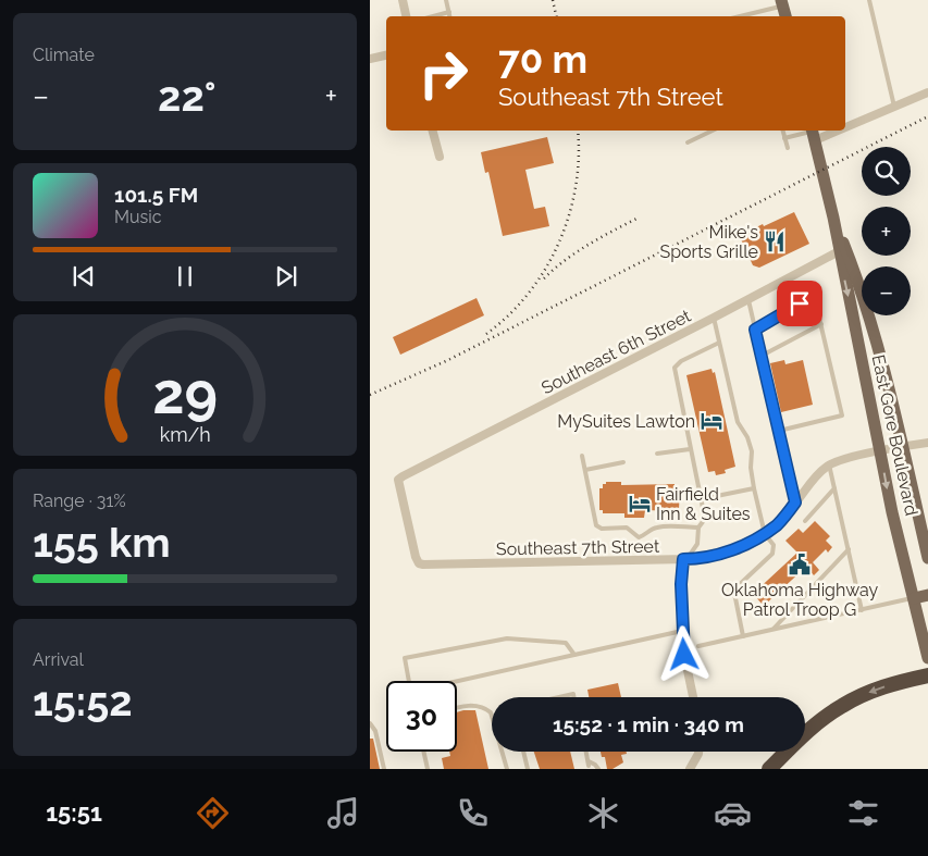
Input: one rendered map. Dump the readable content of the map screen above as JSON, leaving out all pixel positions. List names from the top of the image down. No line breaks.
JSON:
{"streets":{"main road":["East Gore Boulevard"],"street":["Southeast 6th Street","Southeast 7th Street"]},"crossings":[["Southeast 6th Street","East Gore Boulevard"],["Southeast 6th Street","Southeast 7th Street"]],"places":{"restaurant":["Mike's Sports Grille"],"hotel":["MySuites Lawton","Fairfield Inn & Suites"],"public building":["Oklahoma Highway Patrol Troop G"]},"page":{"tile":["Climate",["Range · 31%","155 km"],["Arrival","15:52"]],"turn":["70 m","Southeast 7th Street"],"heat":["−","22°","+"],"map_buttons":["+","−"],"song":["101.5 FM","Music"],"limit":"30","trip":"15:52 · 1 min · 340 m","tabs":"15:51","gauge":["29","km/h"]}}
